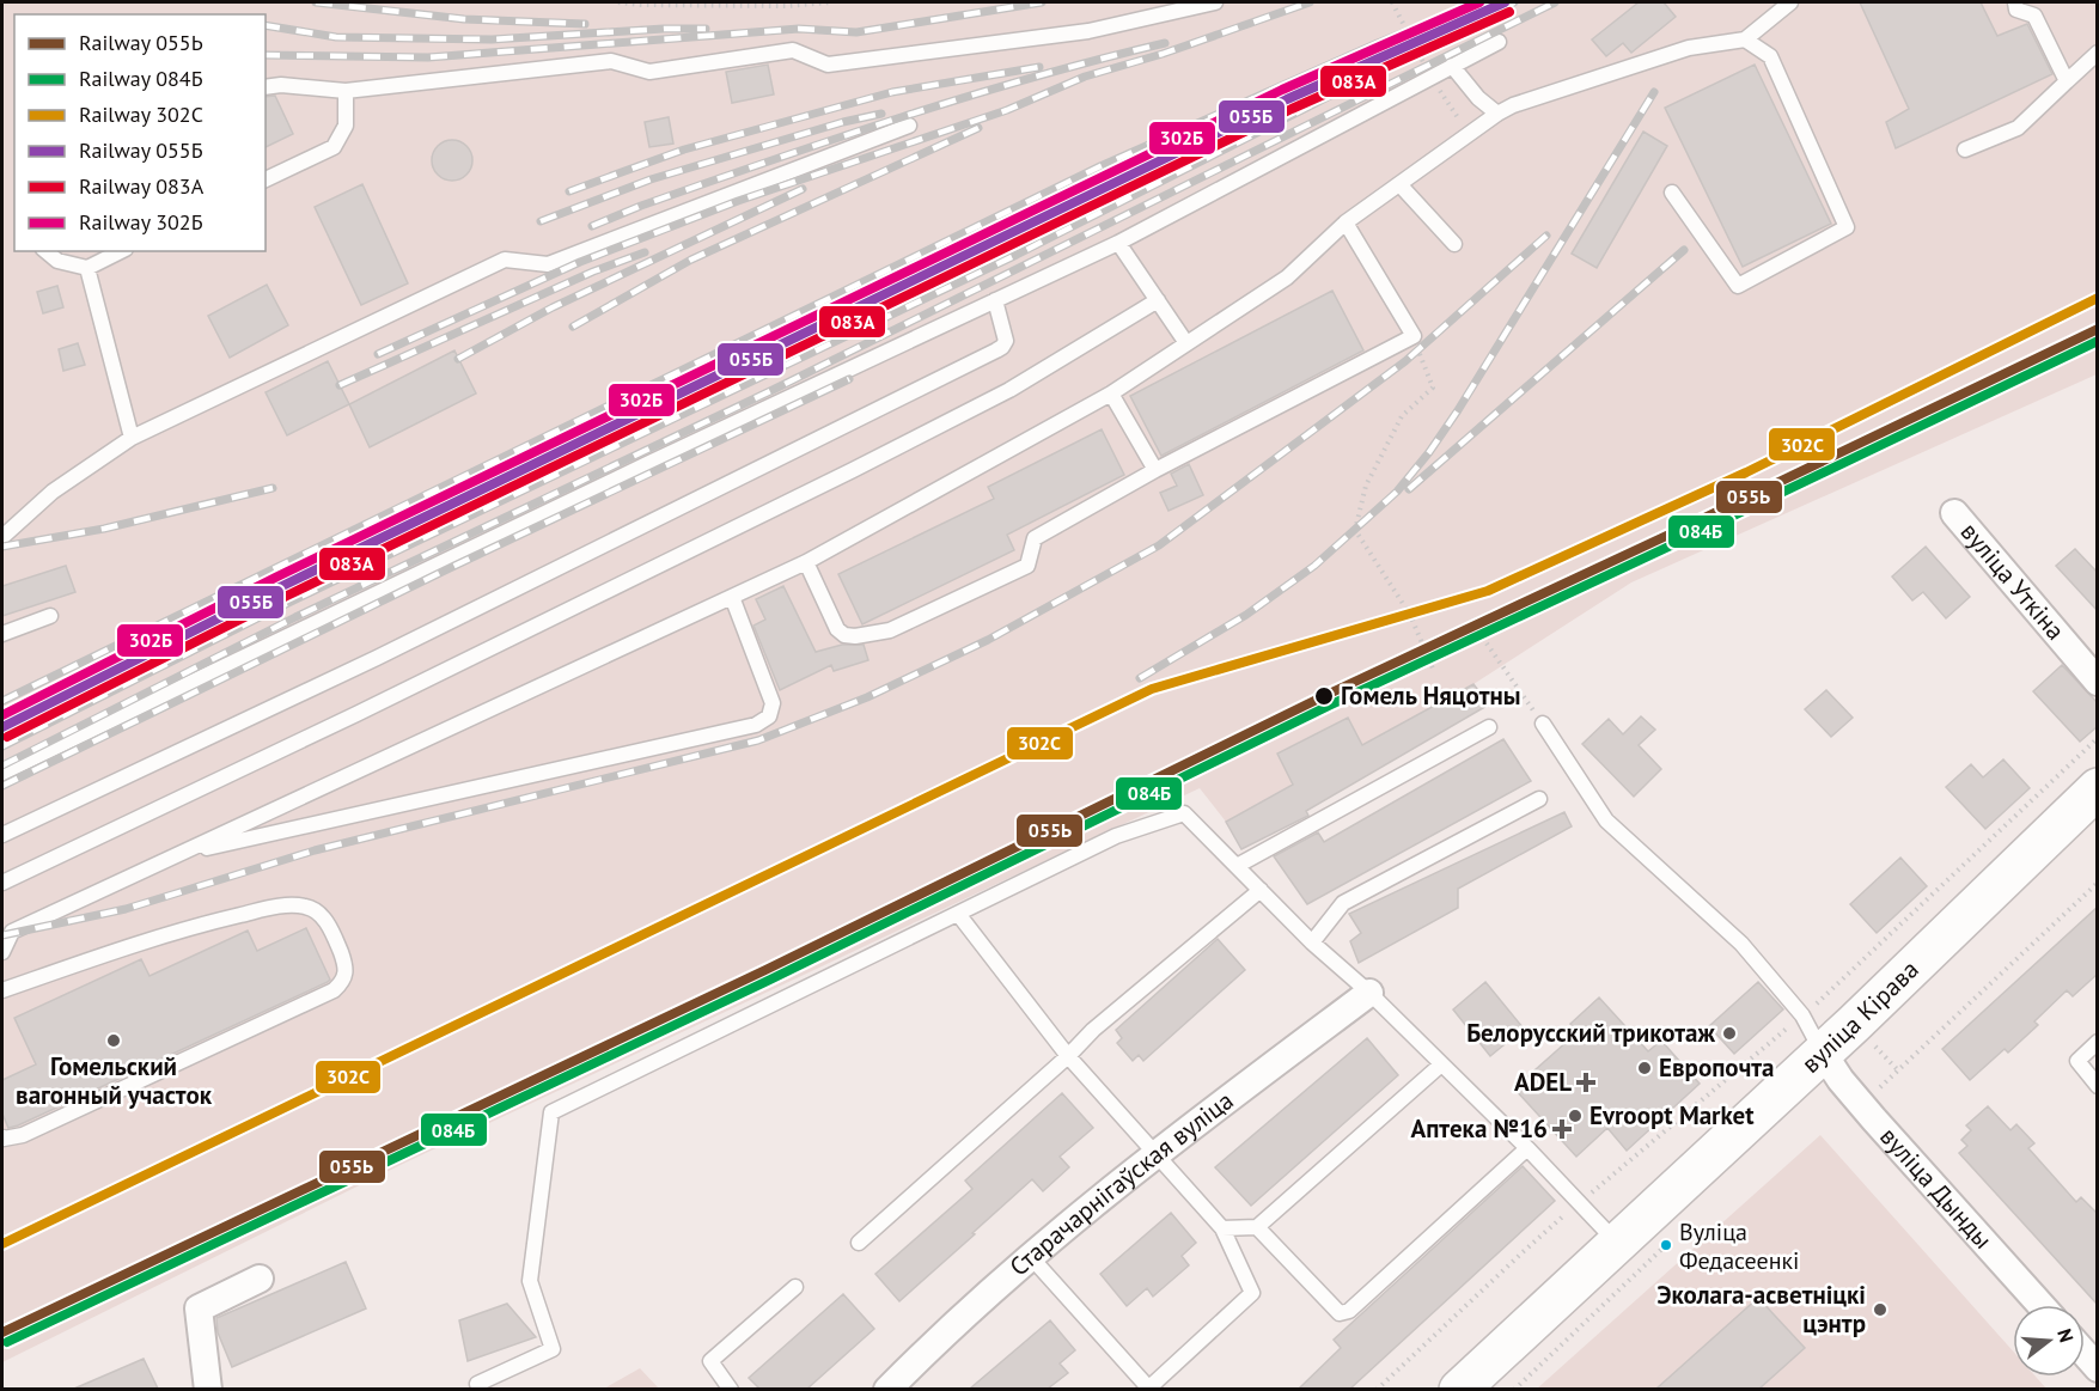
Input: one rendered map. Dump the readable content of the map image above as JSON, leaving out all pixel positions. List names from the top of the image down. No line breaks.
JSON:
{"streets":{"main road":["вуліца Кірава"],"street":["вуліца Уткіна","Старачарнігаўская вуліца","вуліца Дынды"]},"crossings":[["вуліца Кірава","вуліца Дынды"]],"places":{"other":["Гомель Няцотны","Белорусский трикотаж","Гомельский вагонный участок","Европочта","Evroopt Market","Вуліца Федасеенкі","Эколага-асветніцкі цэнтр"],"health":["ADEL","Аптека №16"]},"lines":["rail line 055Б","rail line 302Б","rail line 083А","rail line 302С","rail line 055Ь","rail line 084Б"],"legend":["Railway 055Ь","Railway 084Б","Railway 302С","Railway 055Б","Railway 083А","Railway 302Б"],"north":"right"}
